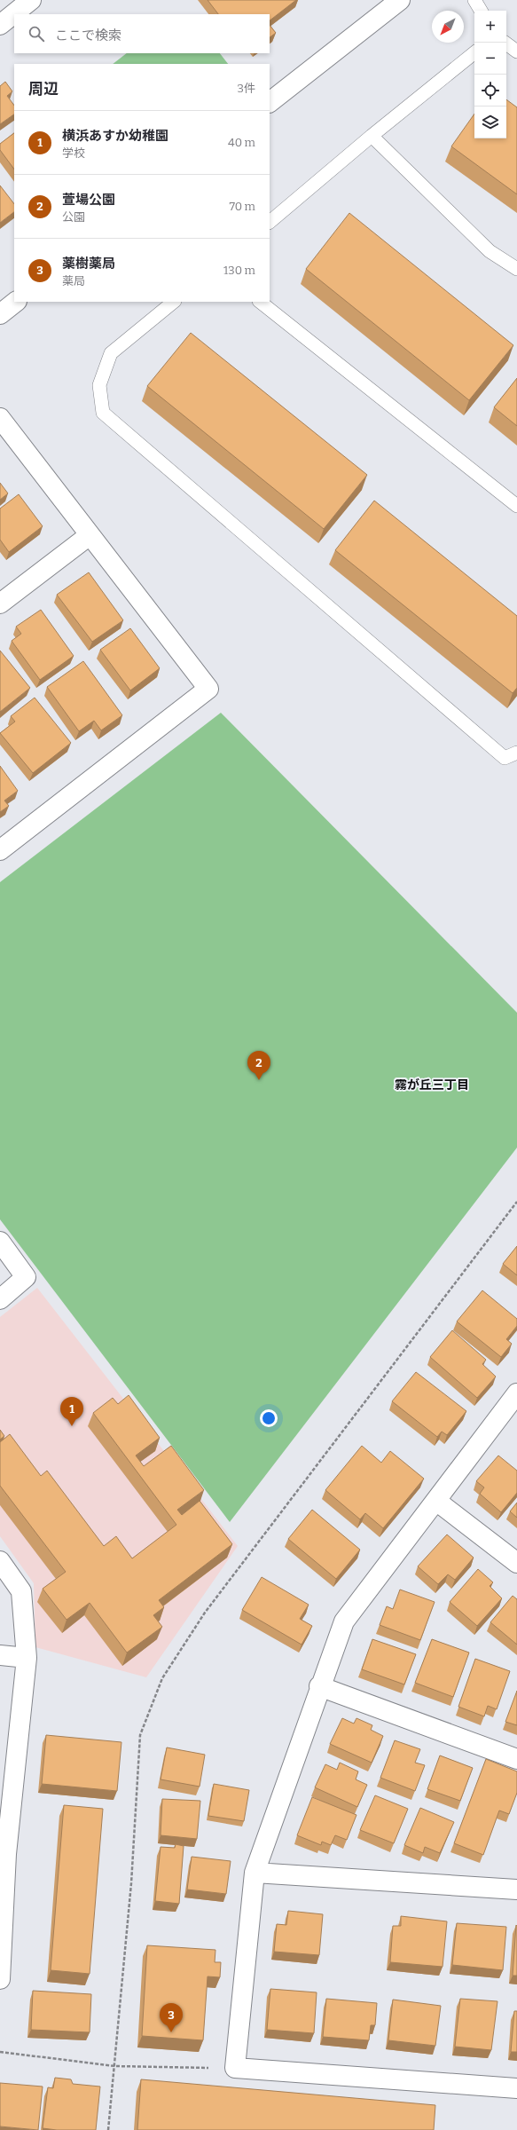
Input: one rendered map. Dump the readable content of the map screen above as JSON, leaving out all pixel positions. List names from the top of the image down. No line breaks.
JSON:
{"districts":["霧が丘三丁目"],"north":"bottom left","page":{"map_buttons":["+","−"],"search":"ここで検索","heading":["周辺","3件"],"list":[{"mark":"1","name":"横浜あすか幼稚園","note":"学校","value":"40 m"},{"mark":"2","name":"萱場公園","note":"公園","value":"70 m"},{"mark":"3","name":"薬樹薬局","note":"薬局","value":"130 m"}],"pins":["2","1","3"]}}
